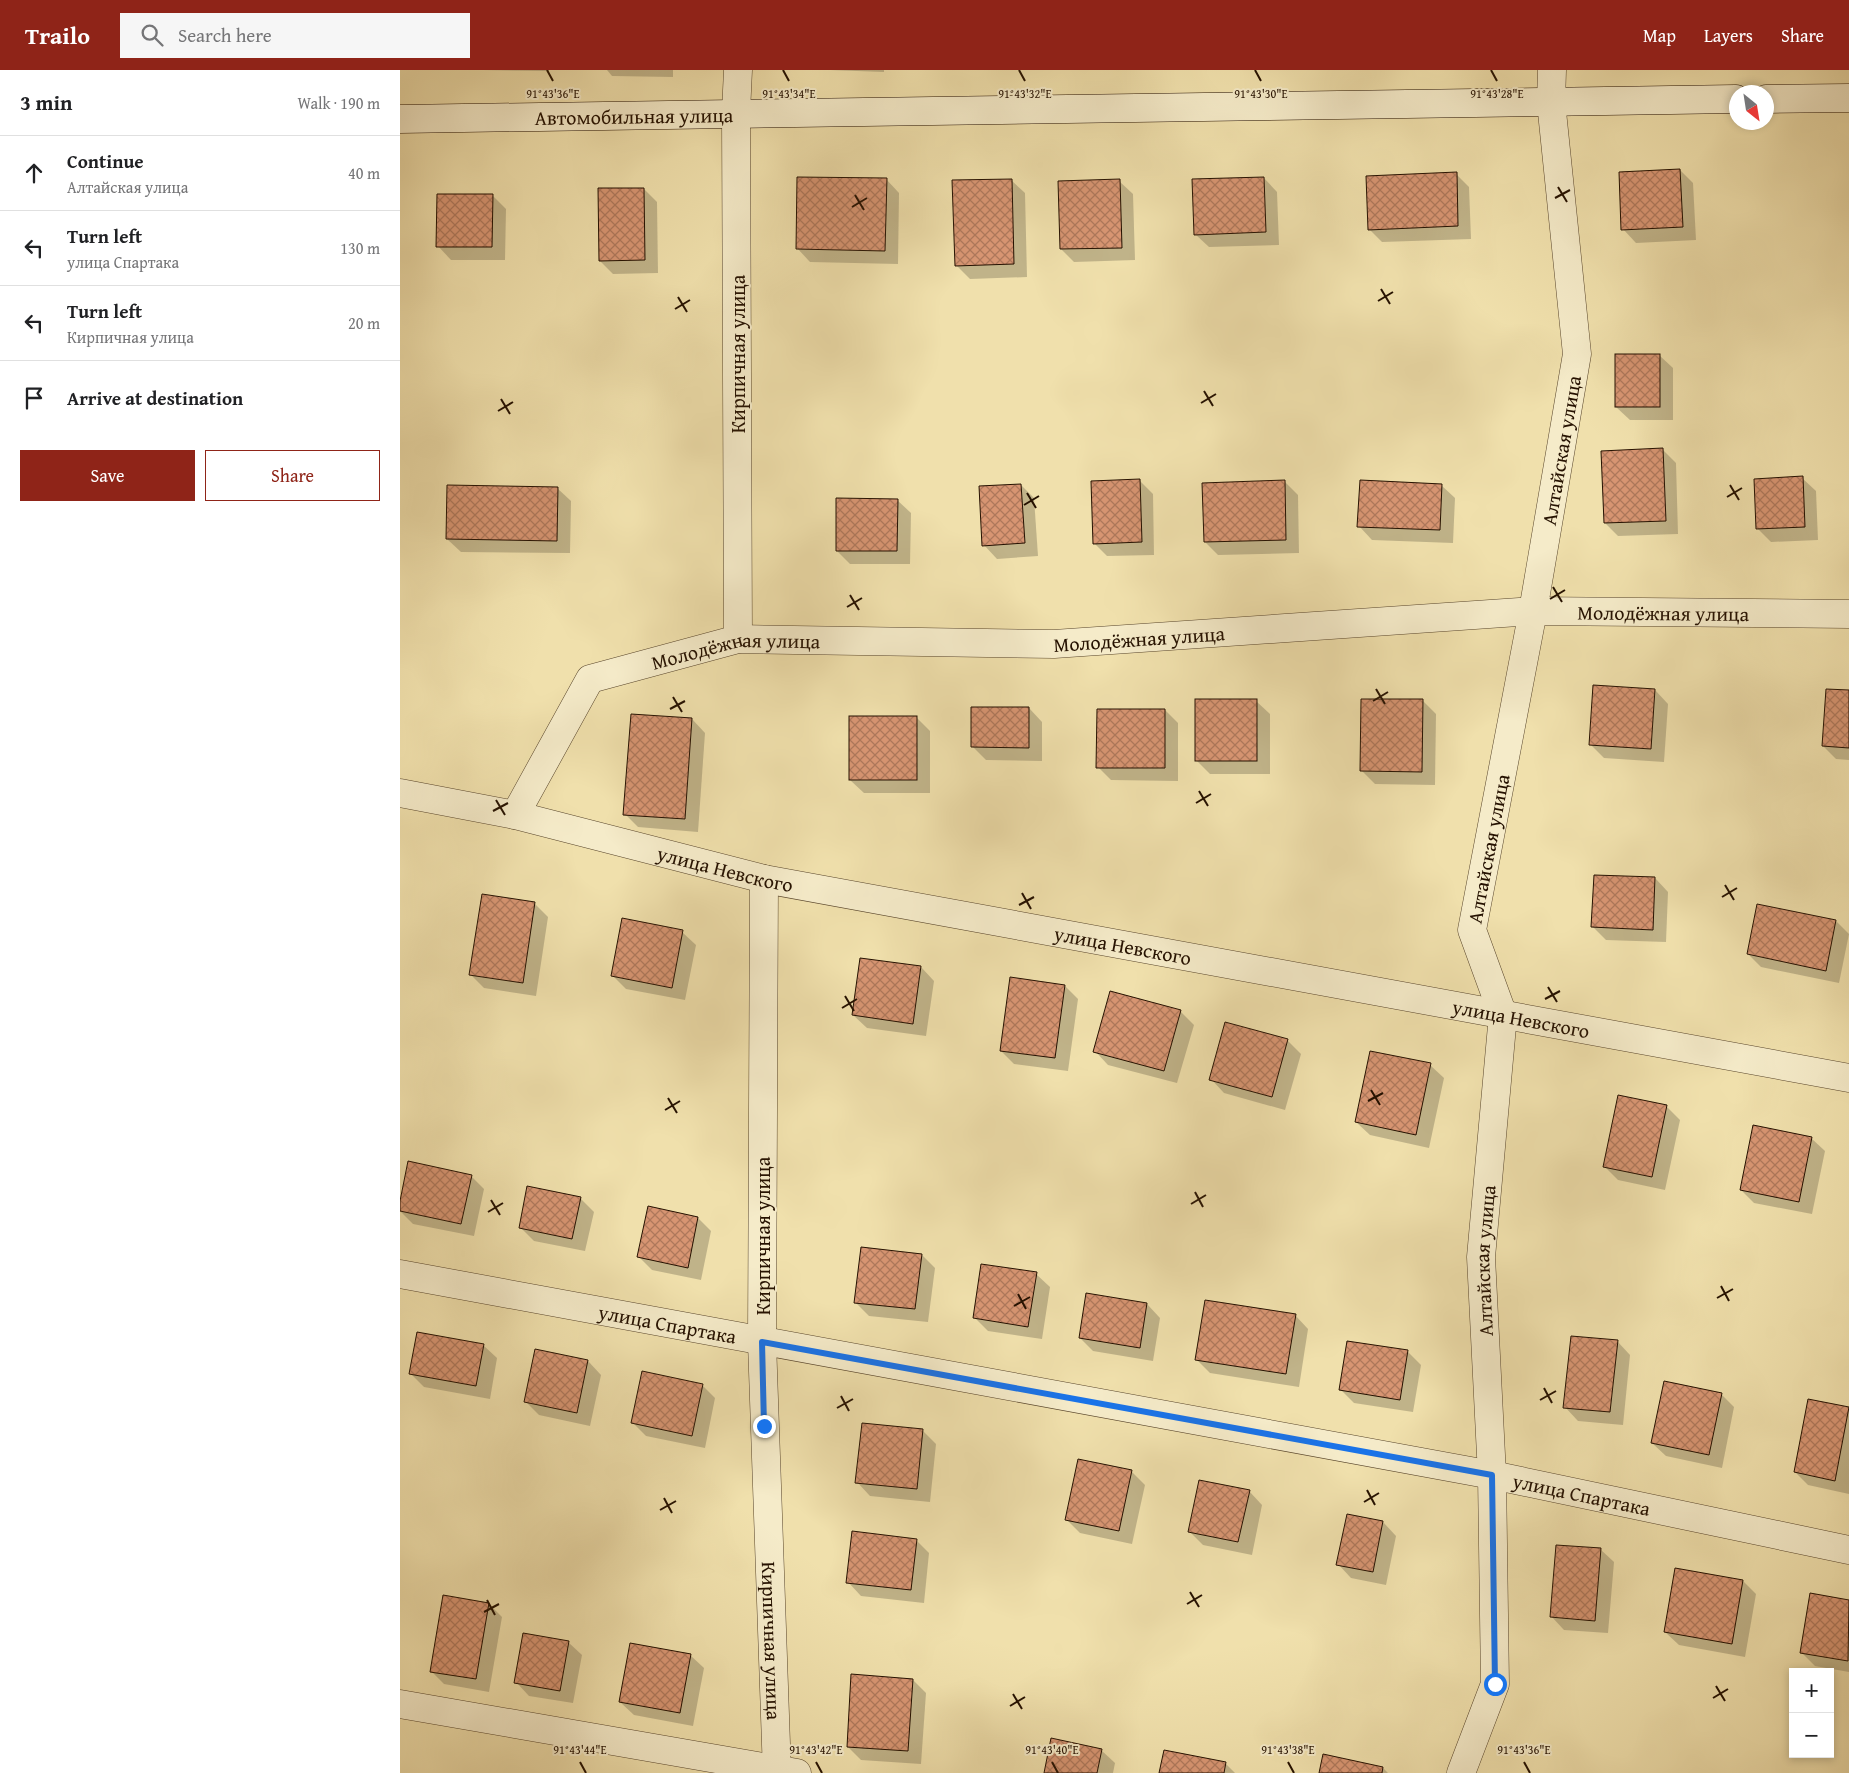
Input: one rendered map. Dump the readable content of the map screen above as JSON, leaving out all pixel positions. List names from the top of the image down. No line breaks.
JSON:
{"streets":{"street":["Автомобильная улица","Кирпичная улица","Алтайская улица","Молодёжная улица","улица Невского","улица Спартака"]},"crossings":[["Автомобильная улица","Кирпичная улица"],["Автомобильная улица","Алтайская улица"],["Кирпичная улица","Молодёжная улица"],["Кирпичная улица","улица Невского"],["Кирпичная улица","улица Спартака"],["Алтайская улица","Молодёжная улица"],["Алтайская улица","улица Невского"],["Алтайская улица","улица Спартака"],["Молодёжная улица","улица Невского"]],"north":"bottom right","page":{"header":"Trailo","search":"Search here","nav":["Map","Layers","Share"],"heading":["3 min","Walk · 190 m"],"list":[["Continue","Алтайская улица","40 m"],["Turn left","улица Спартака","130 m"],["Turn left","Кирпичная улица","20 m"],"Arrive at destination"],"buttons":["Save","Share"],"map_buttons":["+","−"]},"coordinates":["91°43'36\"E","91°43'34\"E","91°43'32\"E","91°43'30\"E","91°43'28\"E","91°43'44\"E","91°43'42\"E","91°43'40\"E","91°43'38\"E"]}
